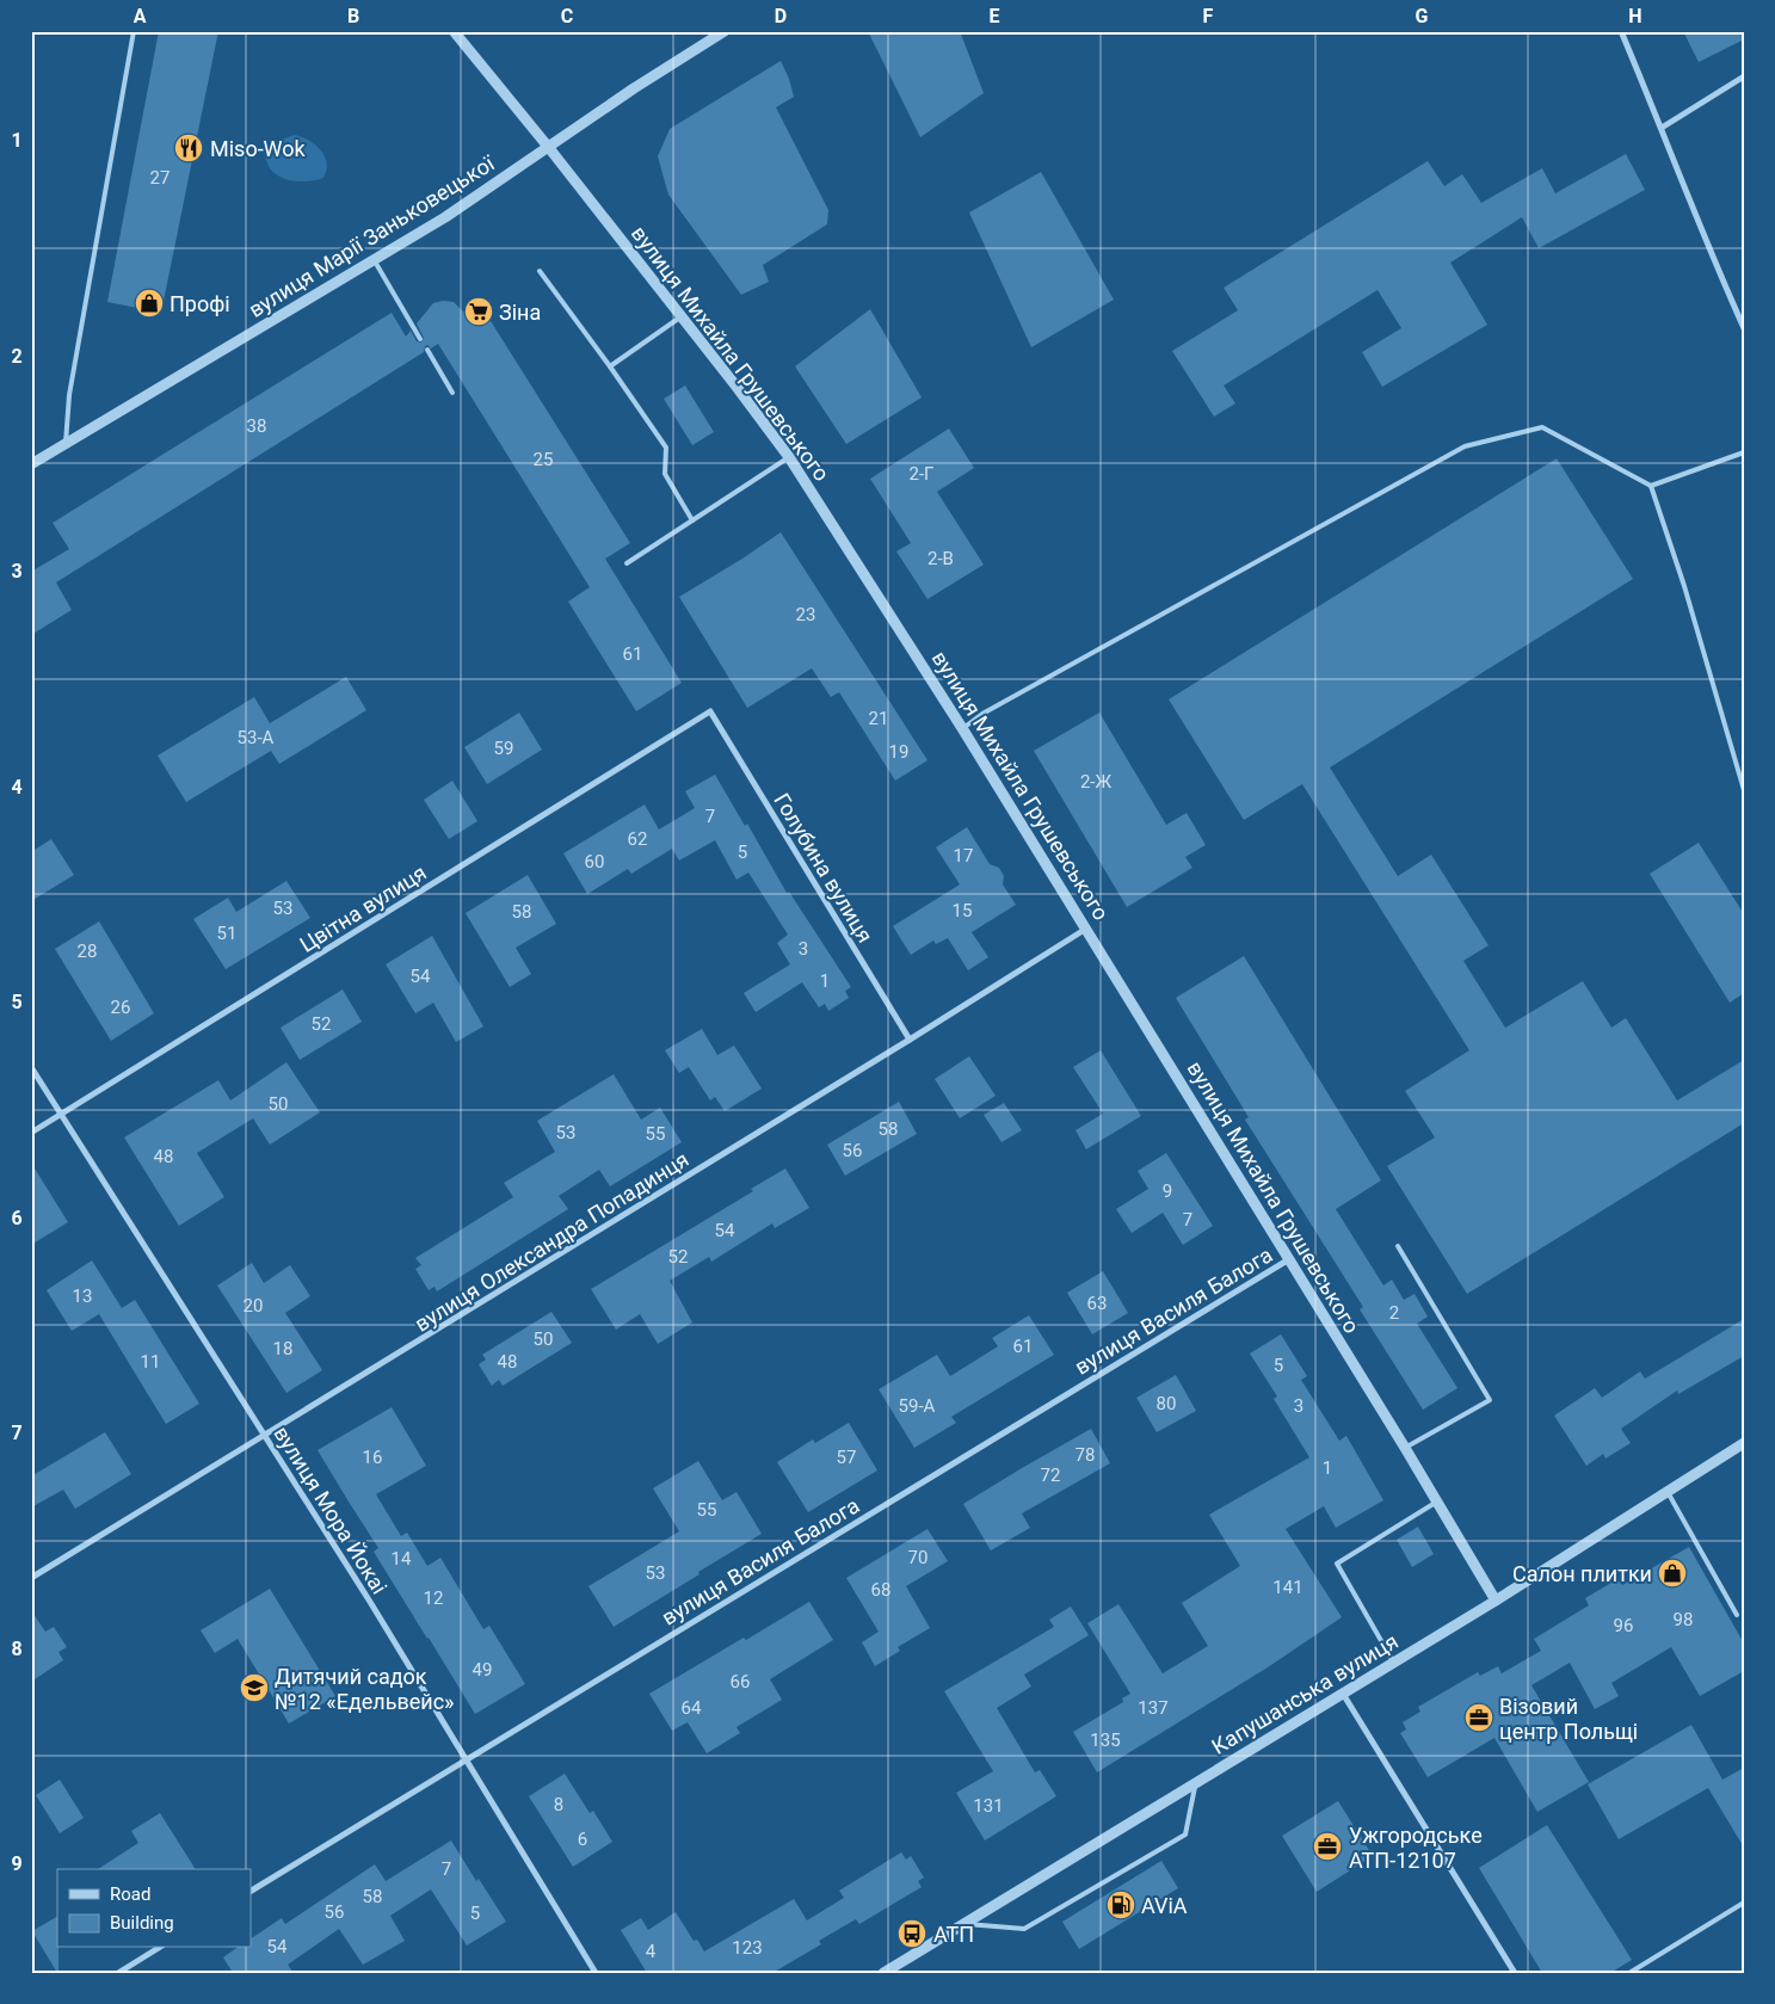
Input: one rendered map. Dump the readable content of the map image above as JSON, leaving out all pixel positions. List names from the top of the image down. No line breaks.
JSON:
{"streets":{"street":["вулиця Марії Заньковецької","вулиця Михайла Грушевського","Голубина вулиця","Цвітна вулиця","вулиця Олександра Попадинця","вулиця Василя Балога","вулиця Мора Йокаі","Капушанська вулиця"]},"crossings":[["вулиця Марії Заньковецької","вулиця Михайла Грушевського"],["вулиця Михайла Грушевського","вулиця Олександра Попадинця"],["вулиця Михайла Грушевського","вулиця Василя Балога"],["вулиця Михайла Грушевського","Капушанська вулиця"],["Голубина вулиця","Цвітна вулиця"],["Голубина вулиця","вулиця Олександра Попадинця"],["Цвітна вулиця","вулиця Мора Йокаі"],["вулиця Олександра Попадинця","вулиця Мора Йокаі"],["вулиця Василя Балога","вулиця Мора Йокаі"]],"places":{"restaurant":["Miso-Wok"],"shop":["Профі","Салон плитки"],"supermarket":["Зіна"],"school or university":["Дитячий садок №12 «Едельвейс»"],"office":["Візовий центр Польщі","Ужгородське АТП-12107"],"fuel station":["AViA"],"bus stop":["АТП"]},"house_numbers":["27","38","25","2-Г","2-В","23","61","21","53-А","59","19","2-Ж","7","62","5","17","60","53","15","58","51","3","28","54","1","26","52","50","58","53","55","56","48","9","7","54","52","13","63","20","2","50","61","18","11","48","5","80","59-А","3","78","16","57","1","72","55","70","14","53","141","68","12","98","96","49","66","64","137","135","8","131","6","7","58","56","5","54","123","4"],"legend":["Road","Building"],"grid":{"columns":["A","B","C","D","E","F","G","H"],"rows":["1","2","3","4","5","6","7","8","9"]}}
